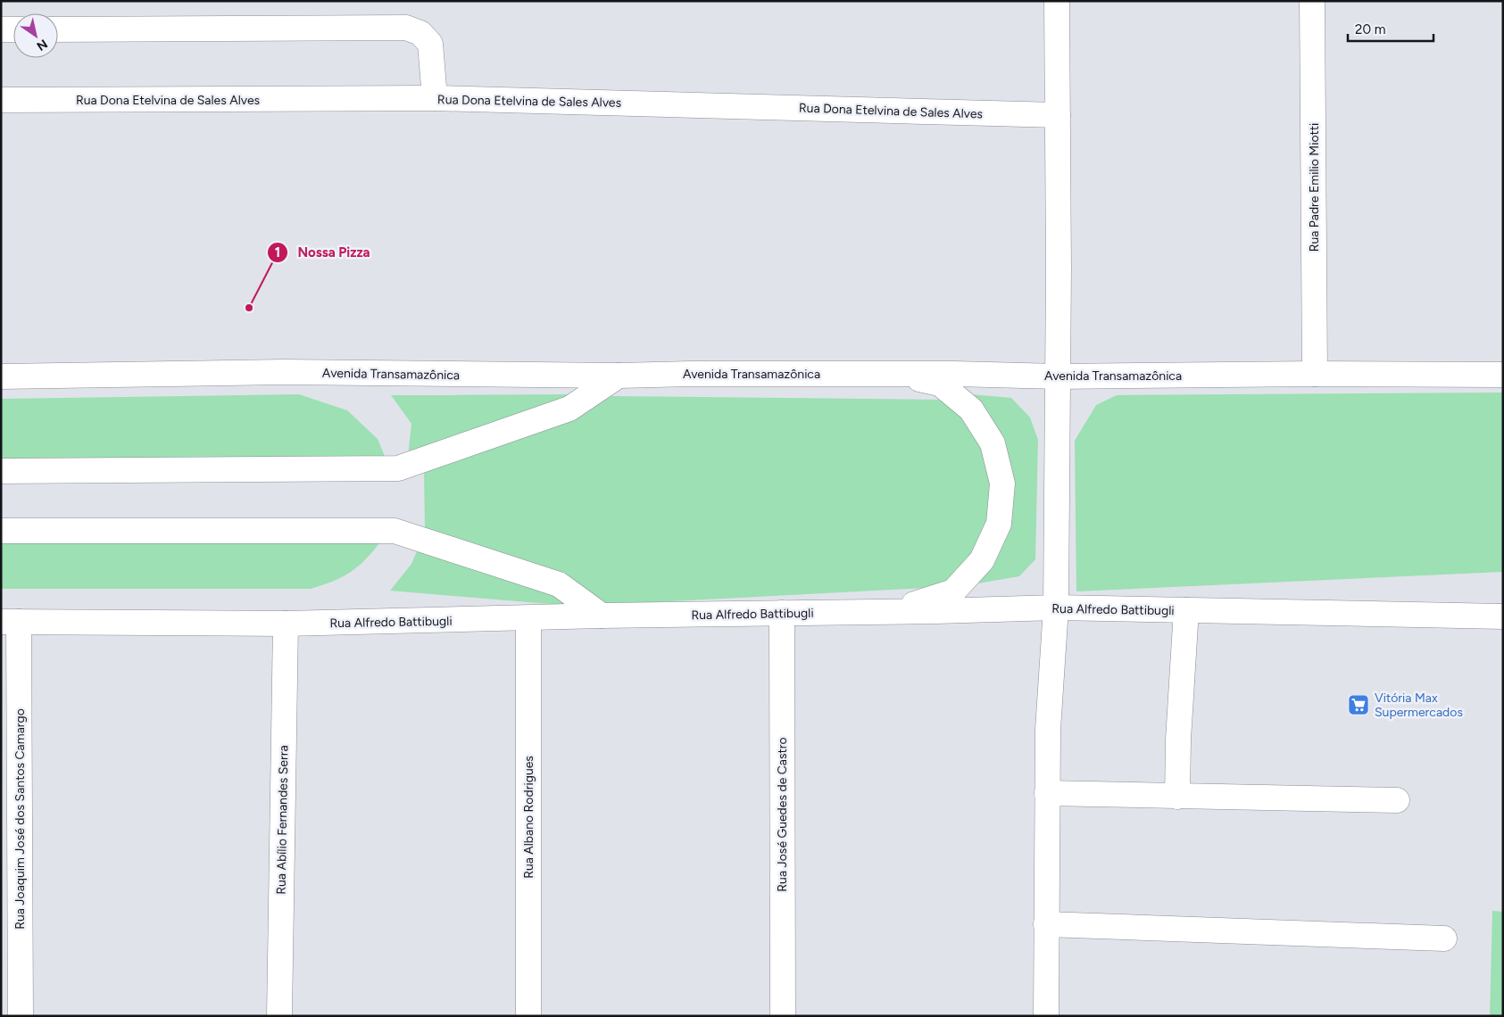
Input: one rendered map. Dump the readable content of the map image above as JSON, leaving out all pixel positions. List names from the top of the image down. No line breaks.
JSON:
{"streets":{"street":["Rua Dona Etelvina de Sales Alves","Rua Padre Emilio Miotti","Avenida Transamazônica","Rua Alfredo Battibugli","Rua José Guedes de Castro","Rua Albano Rodrigues","Rua Joaquim José dos Santos Camargo","Rua Abílio Fernandes Serra"]},"crossings":[["Rua Padre Emilio Miotti","Avenida Transamazônica"],["Rua Alfredo Battibugli","Rua José Guedes de Castro"],["Rua Alfredo Battibugli","Rua Albano Rodrigues"],["Rua Alfredo Battibugli","Rua Joaquim José dos Santos Camargo"],["Rua Alfredo Battibugli","Rua Abílio Fernandes Serra"]],"places":{"other":["Nossa Pizza"],"supermarket":["Vitória Max Supermercados"]},"scale_bar":"20 m","north":"bottom right"}
